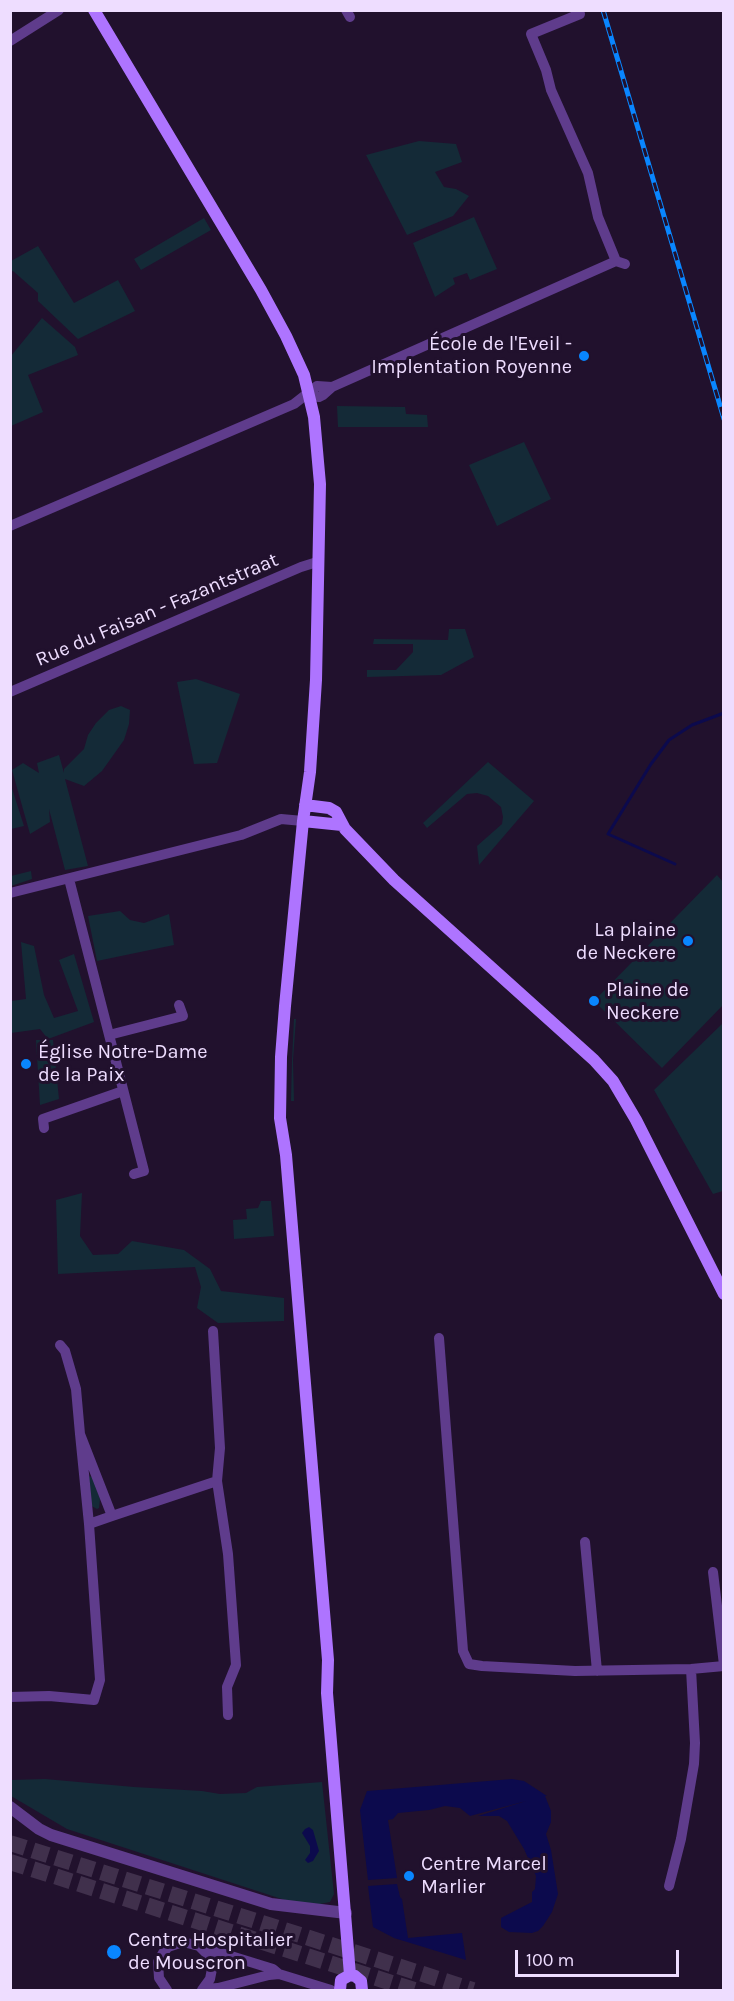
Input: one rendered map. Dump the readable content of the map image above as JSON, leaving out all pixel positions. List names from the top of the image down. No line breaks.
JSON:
{"streets":{"street":["Rue du Faisan - Fazantstraat"]},"places":["École de l'Eveil - Implentation Royenne","La plaine de Neckere","Plaine de Neckere","Église Notre-Dame de la Paix","Centre Marcel Marlier","Centre Hospitalier de Mouscron"],"scale_bar":"100 m"}
